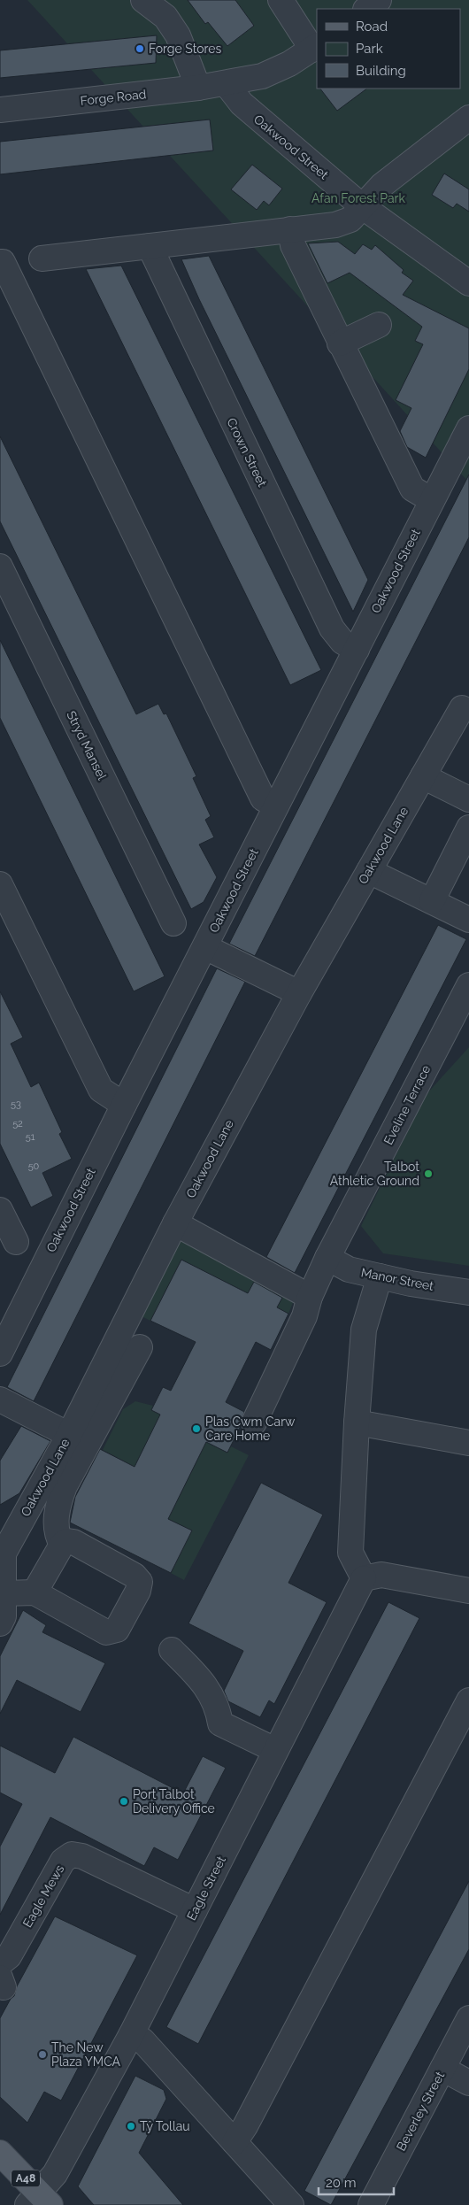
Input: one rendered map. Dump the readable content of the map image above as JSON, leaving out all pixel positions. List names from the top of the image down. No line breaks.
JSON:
{"streets":{"main road":["A48"],"street":["Forge Road","Oakwood Street","Crown Street","Stryd Mansel","Oakwood Lane","Eveline Terrace","Manor Street","Eagle Street","Eagle Mews","Beverley Street"]},"crossings":[["Forge Road","Oakwood Street"],["Oakwood Street","Crown Street"],["Eveline Terrace","Manor Street"],["Eagle Street","Eagle Mews"],["Eagle Street","A48"]],"parks":["Afan Forest Park"],"places":["Forge Stores","Talbot Athletic Ground","Plas Cwm Carw Care Home","Port Talbot Delivery Office","The New Plaza YMCA","Tŷ Tollau"],"house_numbers":["53","52","51","50"],"legend":["Road","Park","Building"],"scale_bar":"20 m"}
